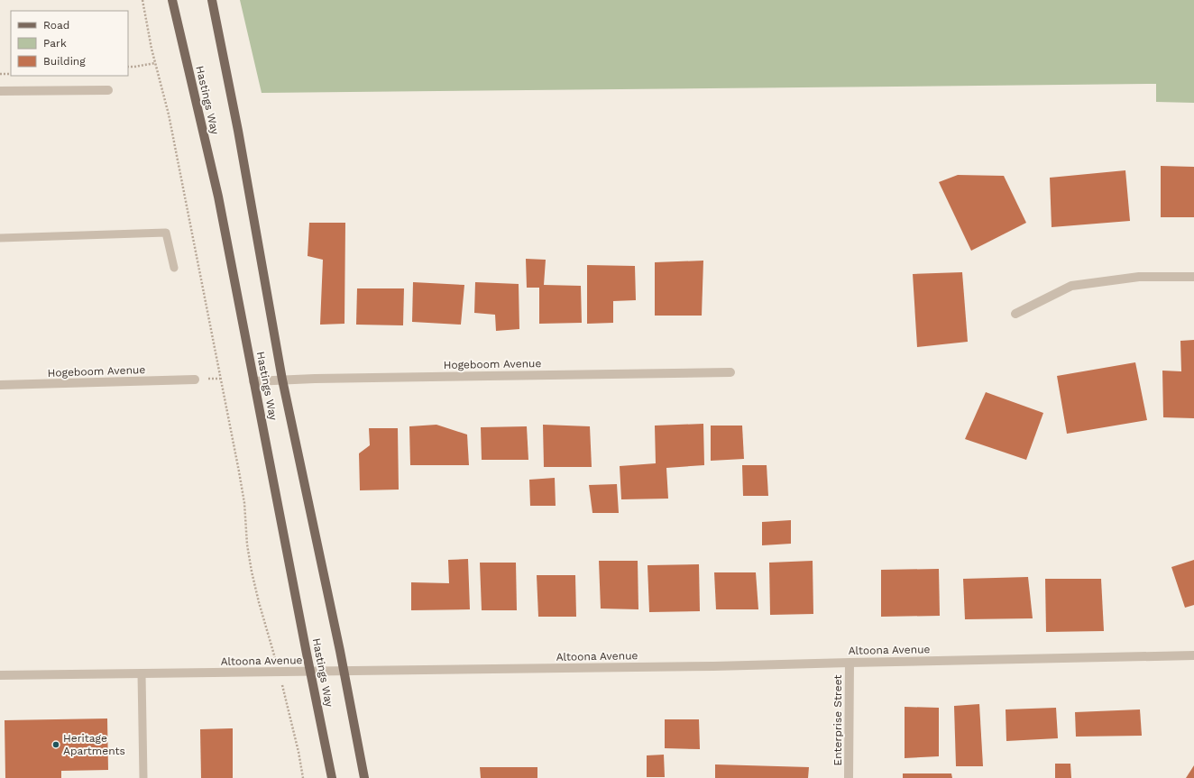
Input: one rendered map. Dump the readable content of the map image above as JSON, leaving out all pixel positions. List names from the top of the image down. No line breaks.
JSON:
{"streets":{"main road":["Hastings Way"],"street":["Hogeboom Avenue","Altoona Avenue","Enterprise Street"]},"crossings":[["Hastings Way","Hogeboom Avenue"],["Hastings Way","Altoona Avenue"],["Altoona Avenue","Enterprise Street"]],"places":["Heritage Apartments"],"legend":["Road","Park","Building"]}
